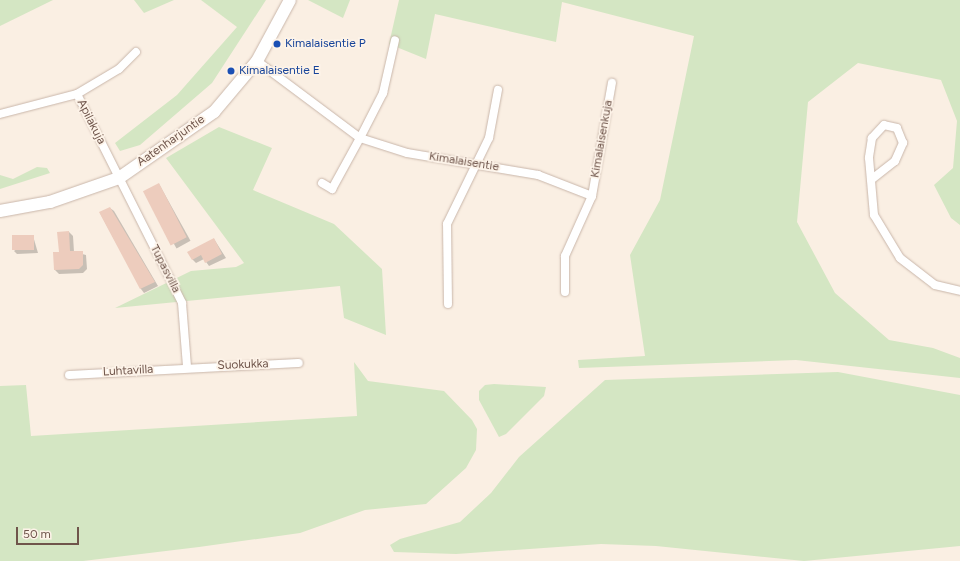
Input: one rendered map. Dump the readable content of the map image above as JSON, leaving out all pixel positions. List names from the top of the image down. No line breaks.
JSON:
{"streets":{"street":["Apilakuja","Kimalaisenkuja","Aatenharjuntie","Kimalaisentie","Tupasvilla","Suokukka","Luhtavilla"]},"crossings":[["Apilakuja","Aatenharjuntie"],["Apilakuja","Tupasvilla"],["Kimalaisenkuja","Kimalaisentie"],["Aatenharjuntie","Kimalaisentie"],["Aatenharjuntie","Tupasvilla"],["Tupasvilla","Suokukka"],["Tupasvilla","Luhtavilla"],["Suokukka","Luhtavilla"]],"places":["Kimalaisentie P","Kimalaisentie E"],"scale_bar":"50 m"}
